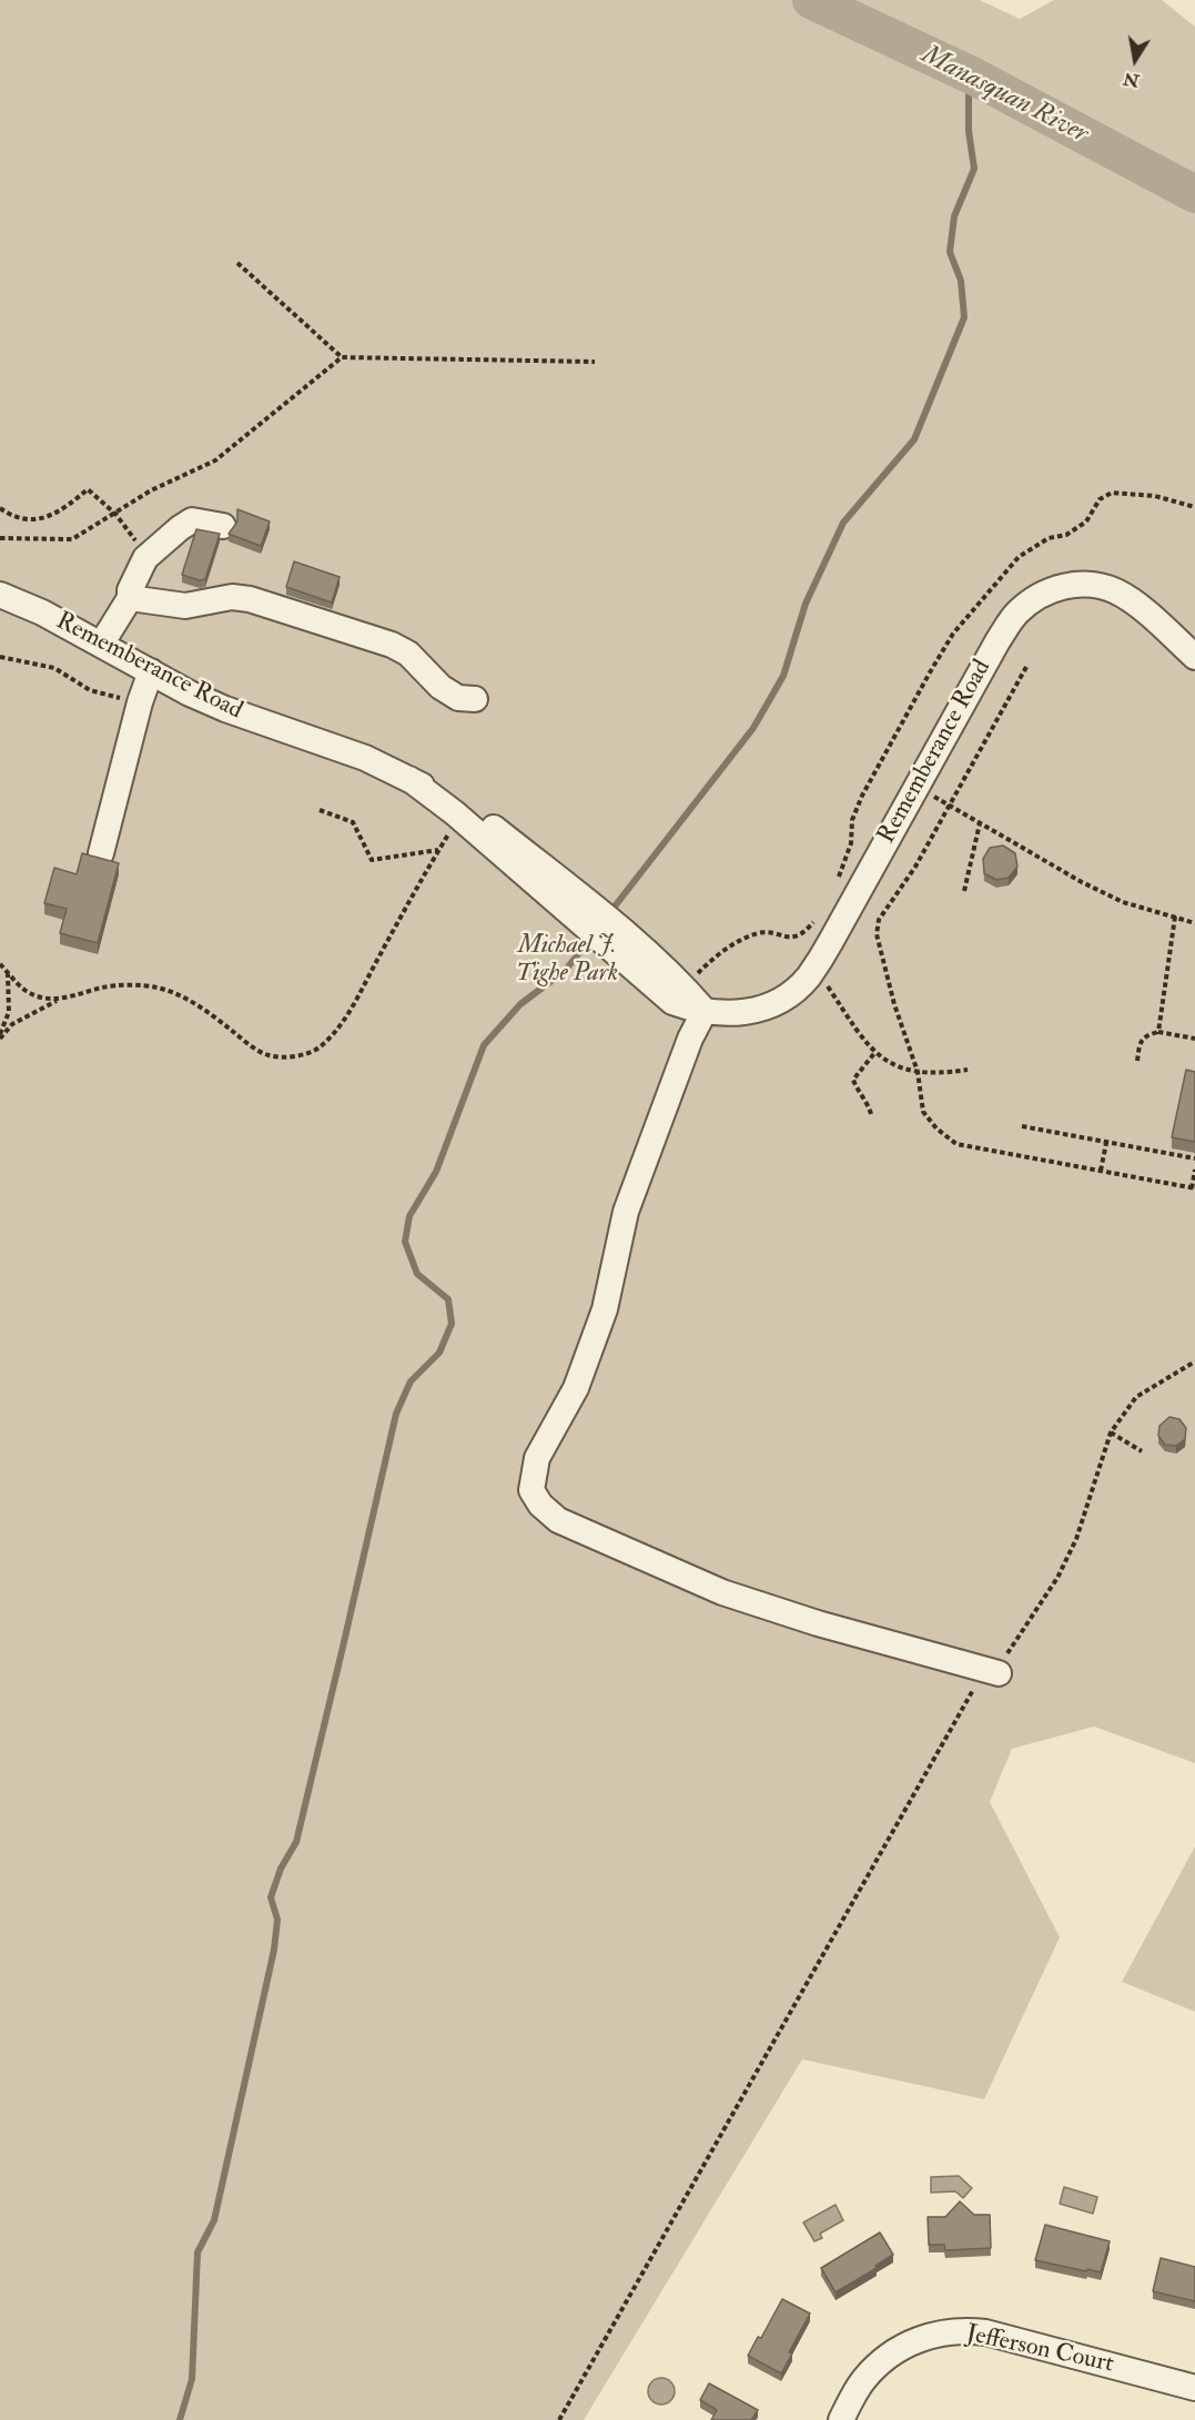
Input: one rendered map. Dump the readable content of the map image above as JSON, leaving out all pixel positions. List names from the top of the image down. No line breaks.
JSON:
{"streets":{"street":["Rememberance Road","Jefferson Court"]},"water":["Manasquan River"],"parks":["Michael J. Tighe Park"],"north":"bottom"}
